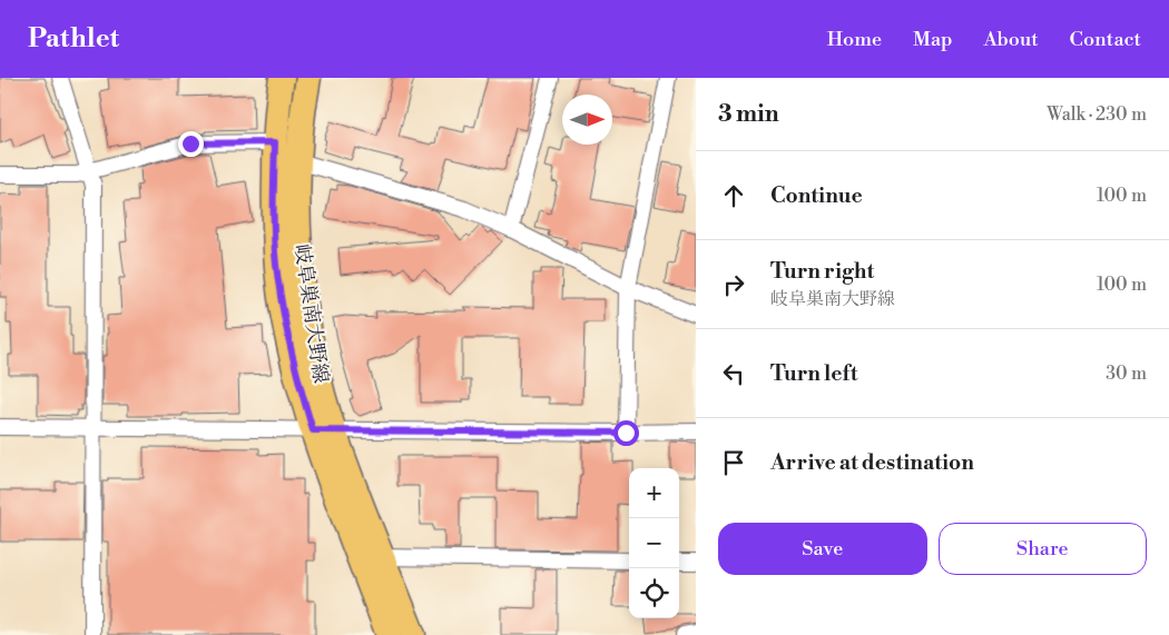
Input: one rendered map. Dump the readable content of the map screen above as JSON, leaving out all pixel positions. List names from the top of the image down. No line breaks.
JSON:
{"streets":{"main road":["岐阜巣南大野線"]},"north":"right","page":{"header":"Pathlet","nav":["Home","Map","About","Contact"],"heading":["3 min","Walk · 230 m"],"list":[["Continue","100 m"],["Turn right","岐阜巣南大野線","100 m"],["Turn left","30 m"],"Arrive at destination"],"map_buttons":["+","−"],"buttons":["Save","Share"]}}
